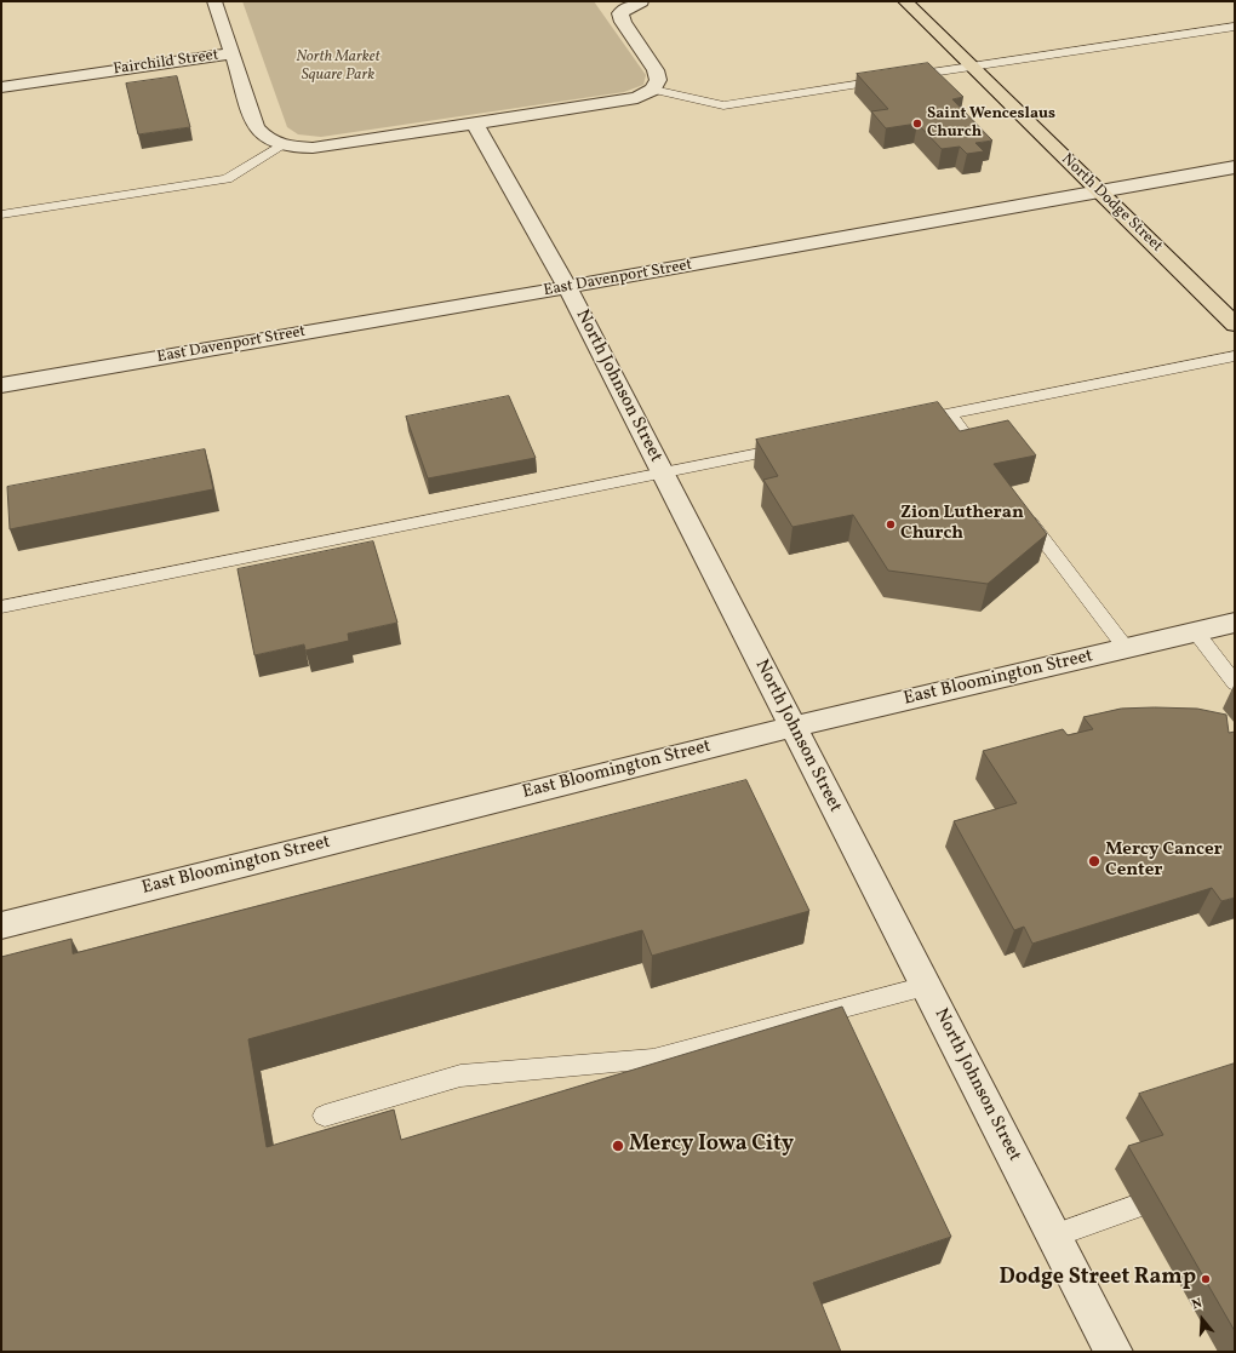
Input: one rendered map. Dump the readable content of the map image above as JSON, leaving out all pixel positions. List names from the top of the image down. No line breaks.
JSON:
{"streets":{"main road":["North Dodge Street"],"street":["Fairchild Street","East Davenport Street","North Johnson Street","East Bloomington Street"]},"crossings":[["Fairchild Street","North Johnson Street"],["North Dodge Street","East Davenport Street"],["East Davenport Street","North Johnson Street"],["North Johnson Street","East Bloomington Street"]],"parks":["North Market Square Park"],"places":["Saint Wenceslaus Church","Zion Lutheran Church","Mercy Cancer Center","Mercy Iowa City","Dodge Street Ramp"],"north":"top"}
